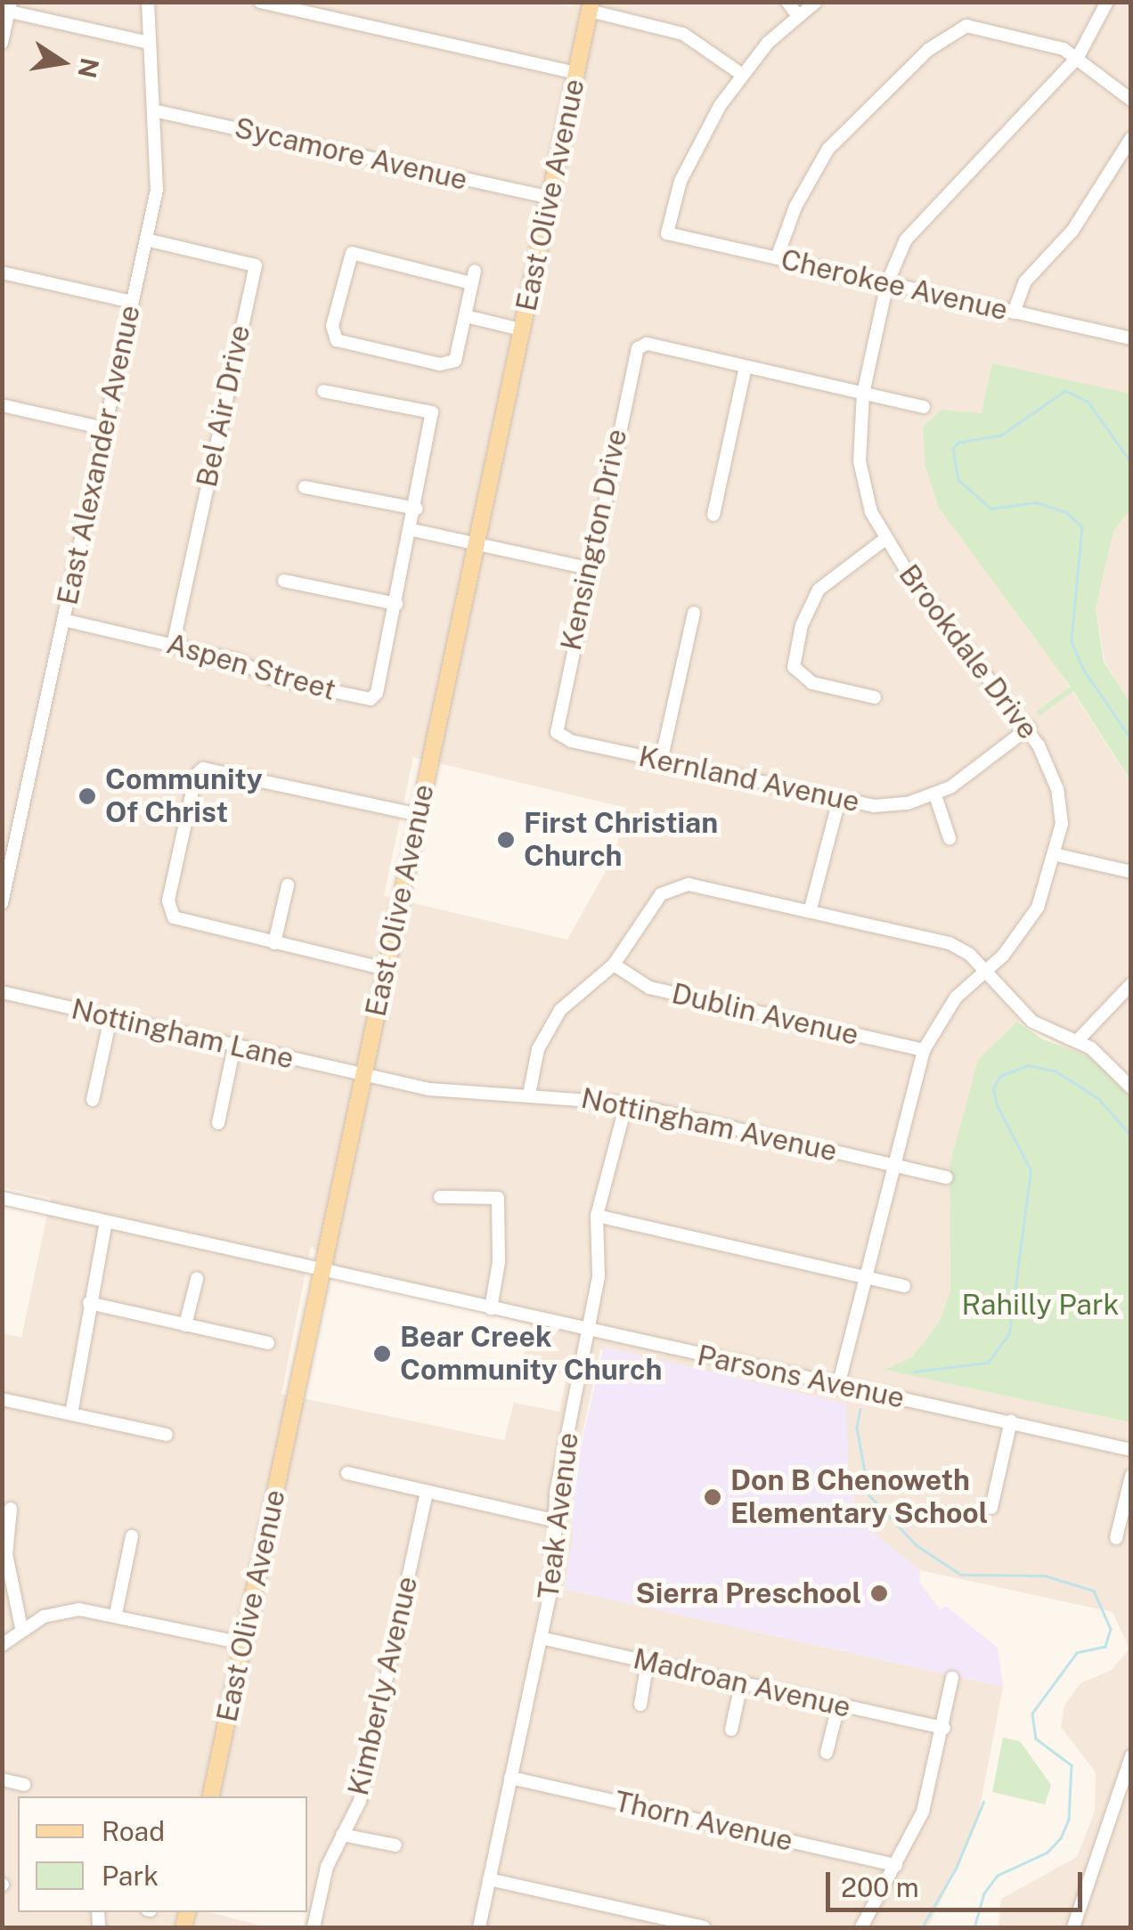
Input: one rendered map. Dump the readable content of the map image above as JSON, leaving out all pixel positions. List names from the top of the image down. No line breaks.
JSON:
{"streets":{"main road":["East Olive Avenue"],"street":["Sycamore Avenue","Cherokee Avenue","Bel Air Drive","East Alexander Avenue","Kensington Drive","Brookdale Drive","Aspen Street","Kernland Avenue","Dublin Avenue","Nottingham Lane","Nottingham Avenue","Parsons Avenue","Teak Avenue","Madroan Avenue","Kimberly Avenue","Thorn Avenue"]},"crossings":[["Sycamore Avenue","East Olive Avenue"],["Sycamore Avenue","East Alexander Avenue"],["East Olive Avenue","Nottingham Lane"],["East Olive Avenue","Nottingham Avenue"],["East Olive Avenue","Parsons Avenue"],["Cherokee Avenue","Brookdale Drive"],["Bel Air Drive","East Alexander Avenue"],["Bel Air Drive","Aspen Street"],["East Alexander Avenue","Aspen Street"],["Kensington Drive","Kernland Avenue"],["Brookdale Drive","Kernland Avenue"],["Brookdale Drive","Dublin Avenue"],["Brookdale Drive","Nottingham Avenue"],["Brookdale Drive","Parsons Avenue"],["Nottingham Lane","Nottingham Avenue"],["Nottingham Avenue","Teak Avenue"],["Parsons Avenue","Teak Avenue"],["Teak Avenue","Madroan Avenue"],["Teak Avenue","Thorn Avenue"]],"parks":["Rahilly Park"],"places":["Community Of Christ","First Christian Church","Bear Creek Community Church","Don B Chenoweth Elementary School","Sierra Preschool"],"legend":["Road","Park"],"scale_bar":"200 m","north":"right"}
